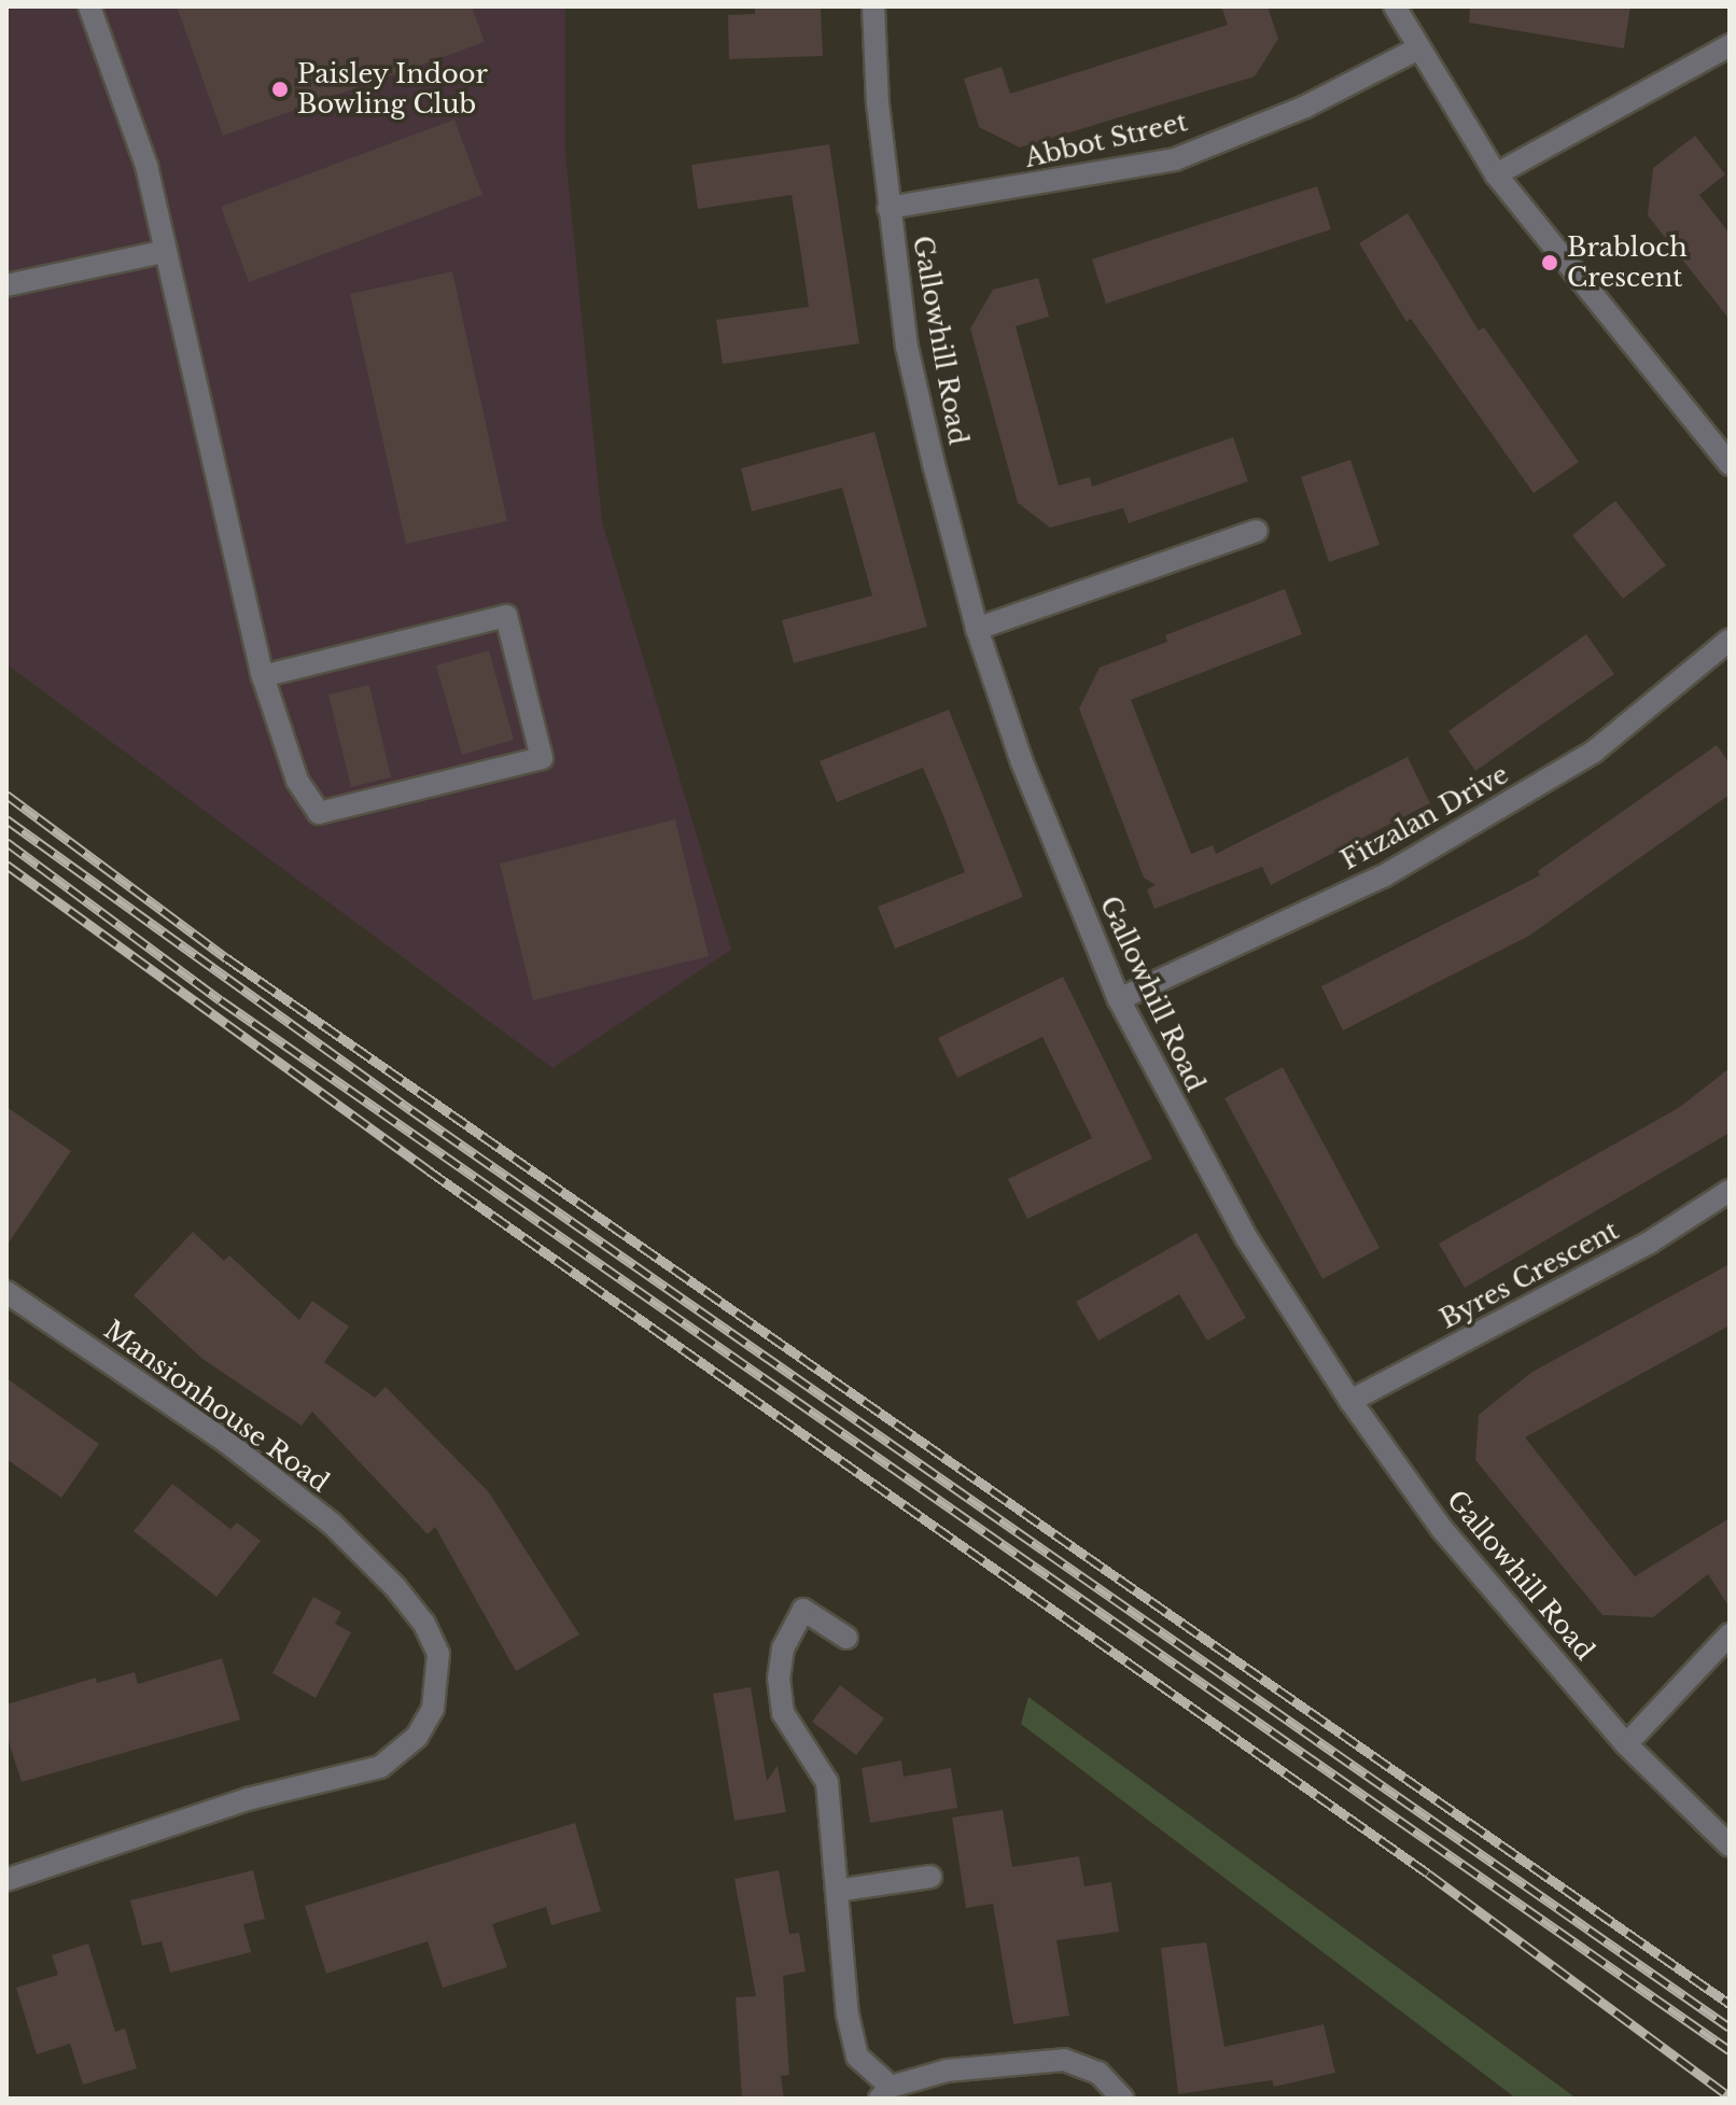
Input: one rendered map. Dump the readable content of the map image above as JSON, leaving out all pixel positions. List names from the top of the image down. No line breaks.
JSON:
{"streets":{"street":["Abbot Street","Gallowhill Road","Fitzalan Drive","Byres Crescent","Mansionhouse Road"]},"crossings":[["Abbot Street","Gallowhill Road"],["Gallowhill Road","Fitzalan Drive"],["Gallowhill Road","Byres Crescent"]],"places":["Paisley Indoor Bowling Club","Brabloch Crescent"]}
